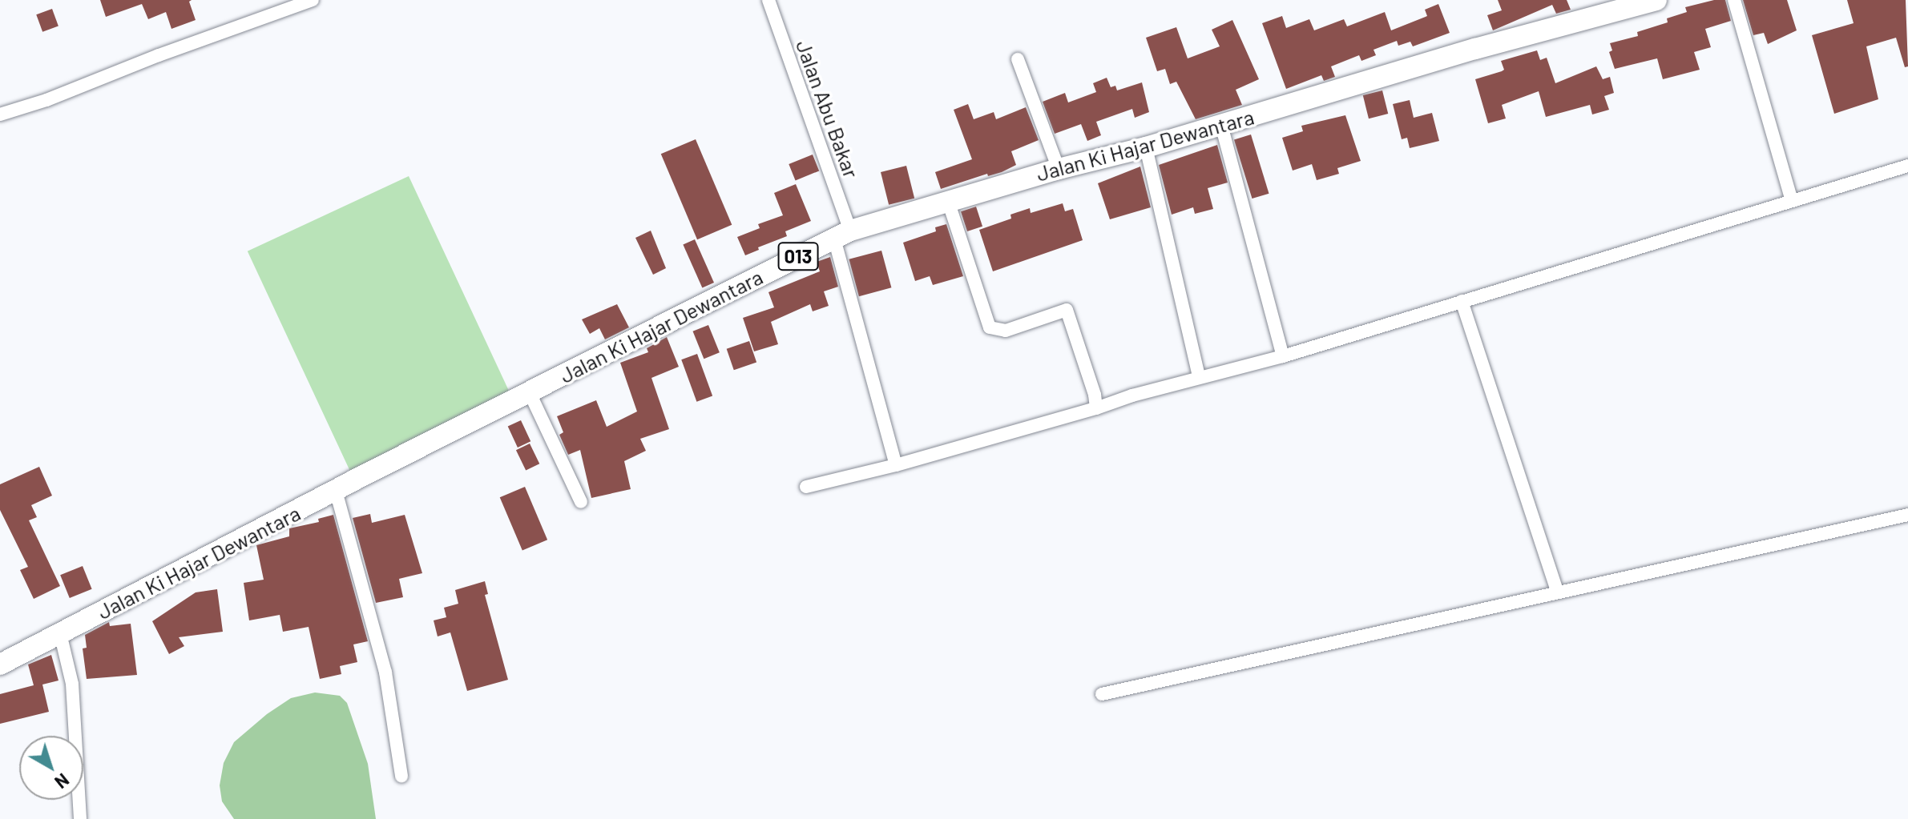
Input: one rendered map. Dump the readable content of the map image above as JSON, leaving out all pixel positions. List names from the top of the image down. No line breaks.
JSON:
{"streets":{"main road":["Jalan Ki Hajar Dewantara","013"],"street":["Jalan Abu Bakar"]},"crossings":[["Jalan Abu Bakar","Jalan Ki Hajar Dewantara"]],"north":"bottom right"}
